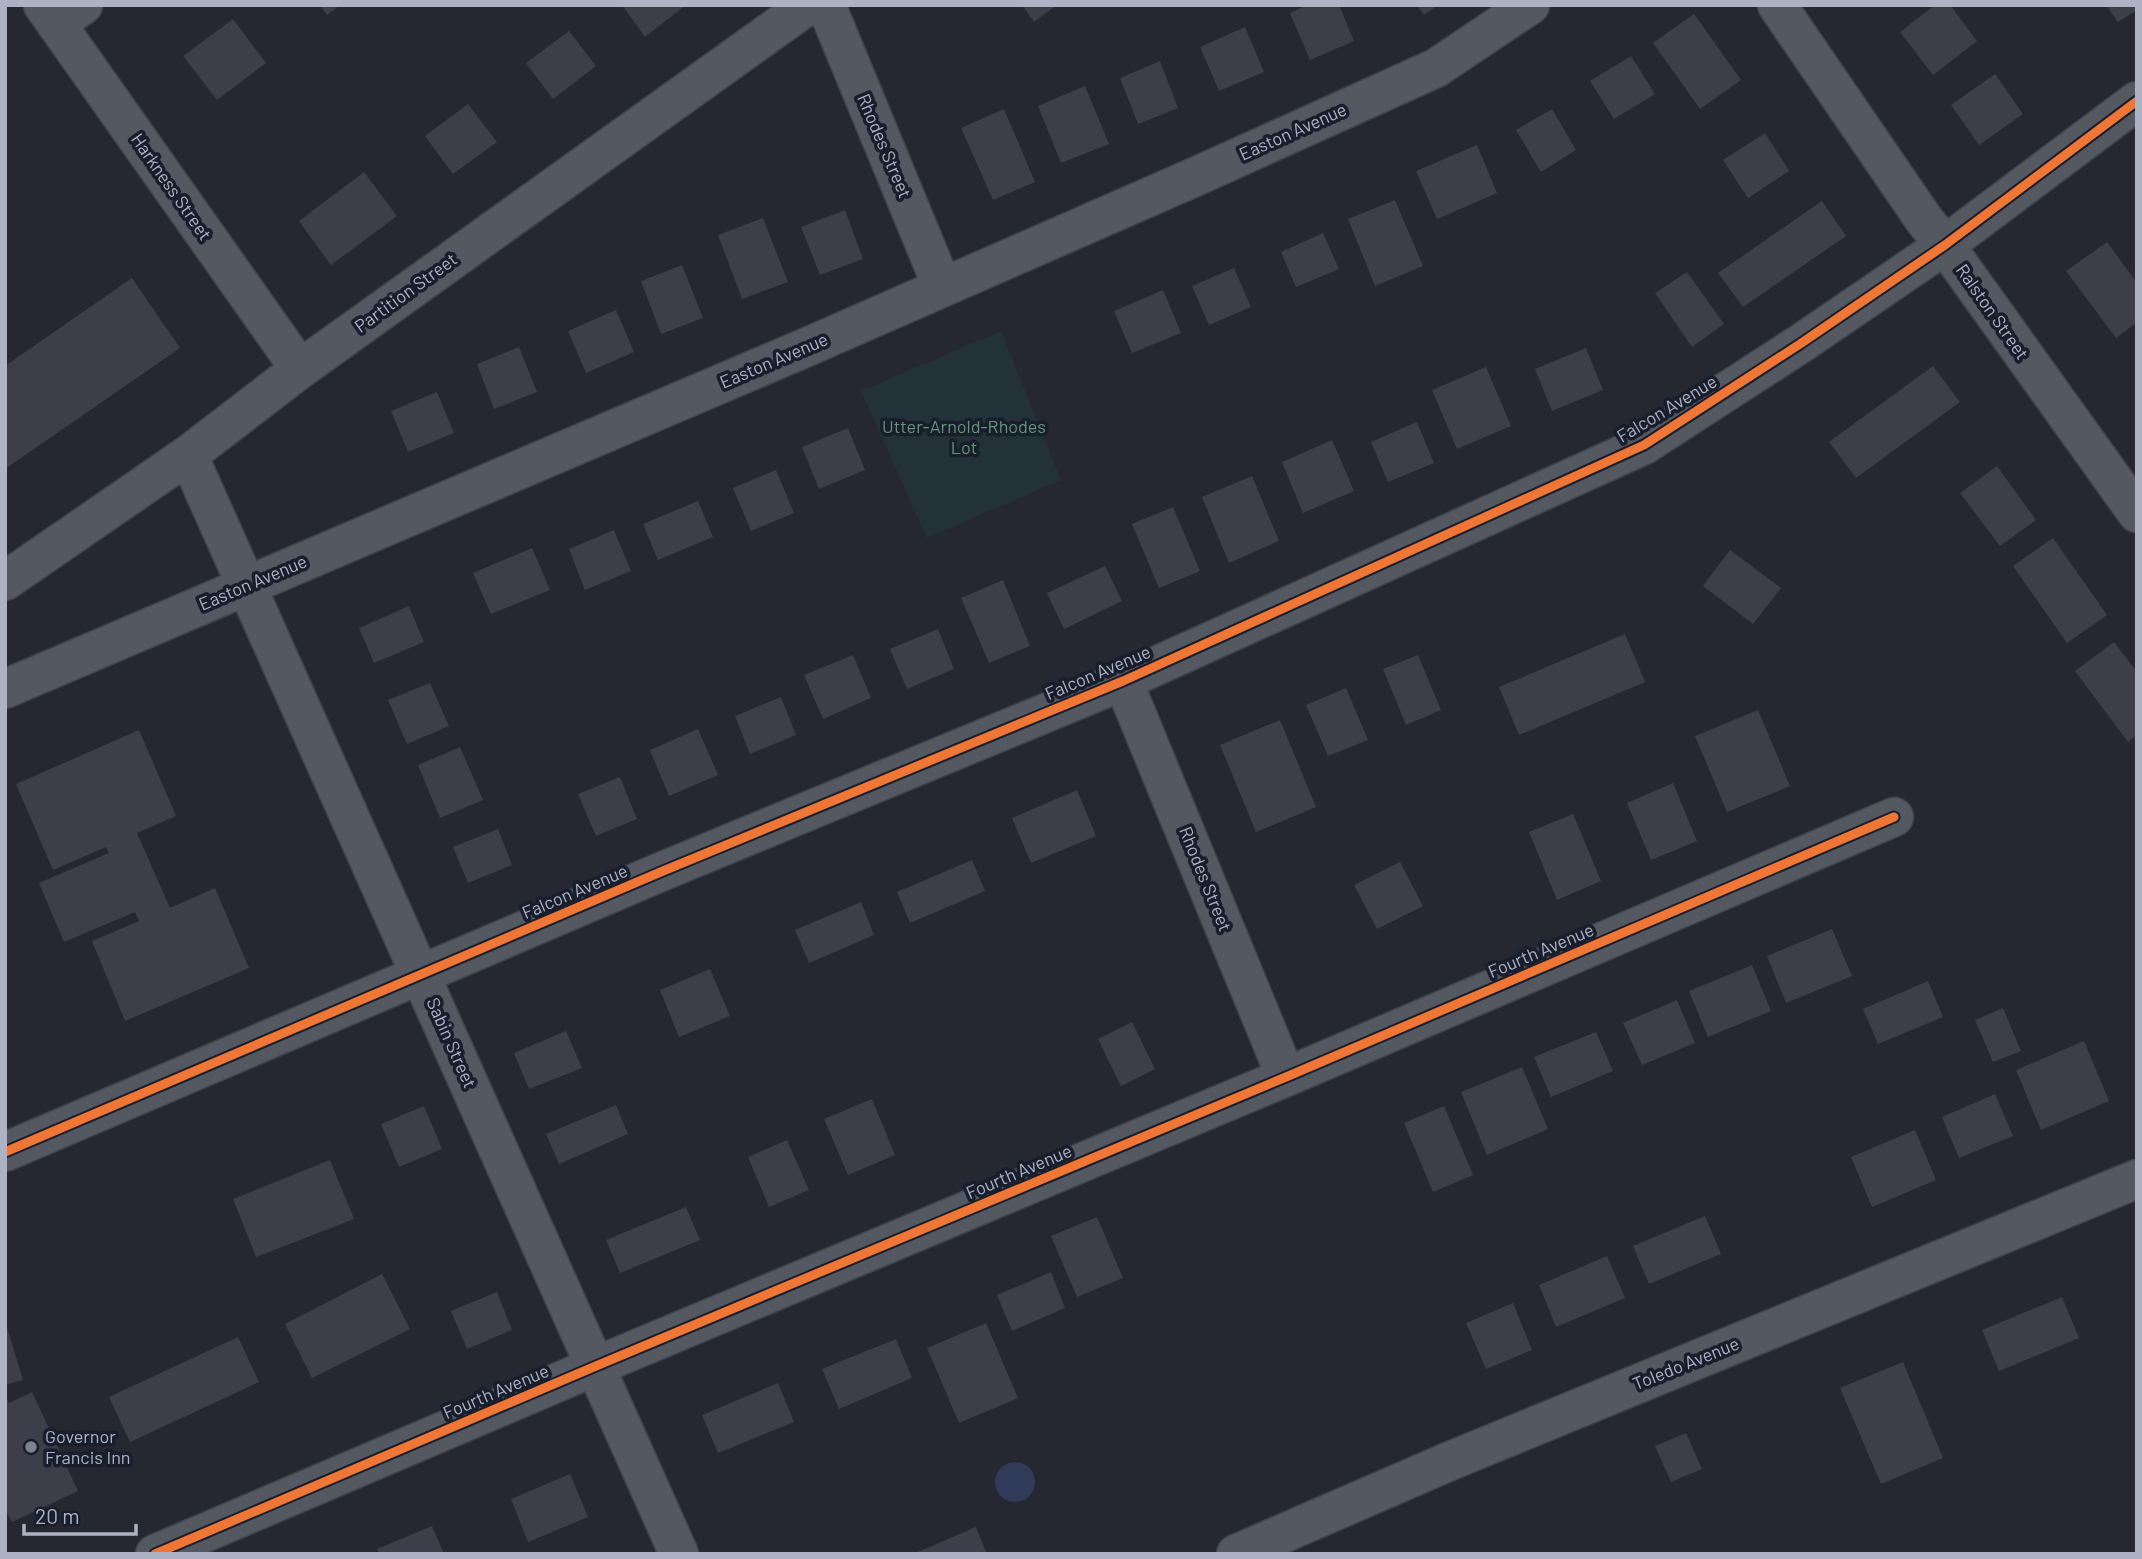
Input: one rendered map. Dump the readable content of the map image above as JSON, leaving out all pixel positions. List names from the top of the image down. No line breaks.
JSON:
{"streets":{"street":["Easton Avenue","Rhodes Street","Harkness Street","Partition Street","Ralston Street","Falcon Avenue","Fourth Avenue","Sabin Street","Toledo Avenue"]},"crossings":[["Easton Avenue","Rhodes Street"],["Easton Avenue","Sabin Street"],["Rhodes Street","Falcon Avenue"],["Rhodes Street","Fourth Avenue"],["Harkness Street","Partition Street"],["Partition Street","Sabin Street"],["Ralston Street","Falcon Avenue"],["Falcon Avenue","Sabin Street"],["Fourth Avenue","Sabin Street"]],"parks":["Utter-Arnold-Rhodes Lot"],"places":["Governor Francis Inn"],"scale_bar":"20 m"}
